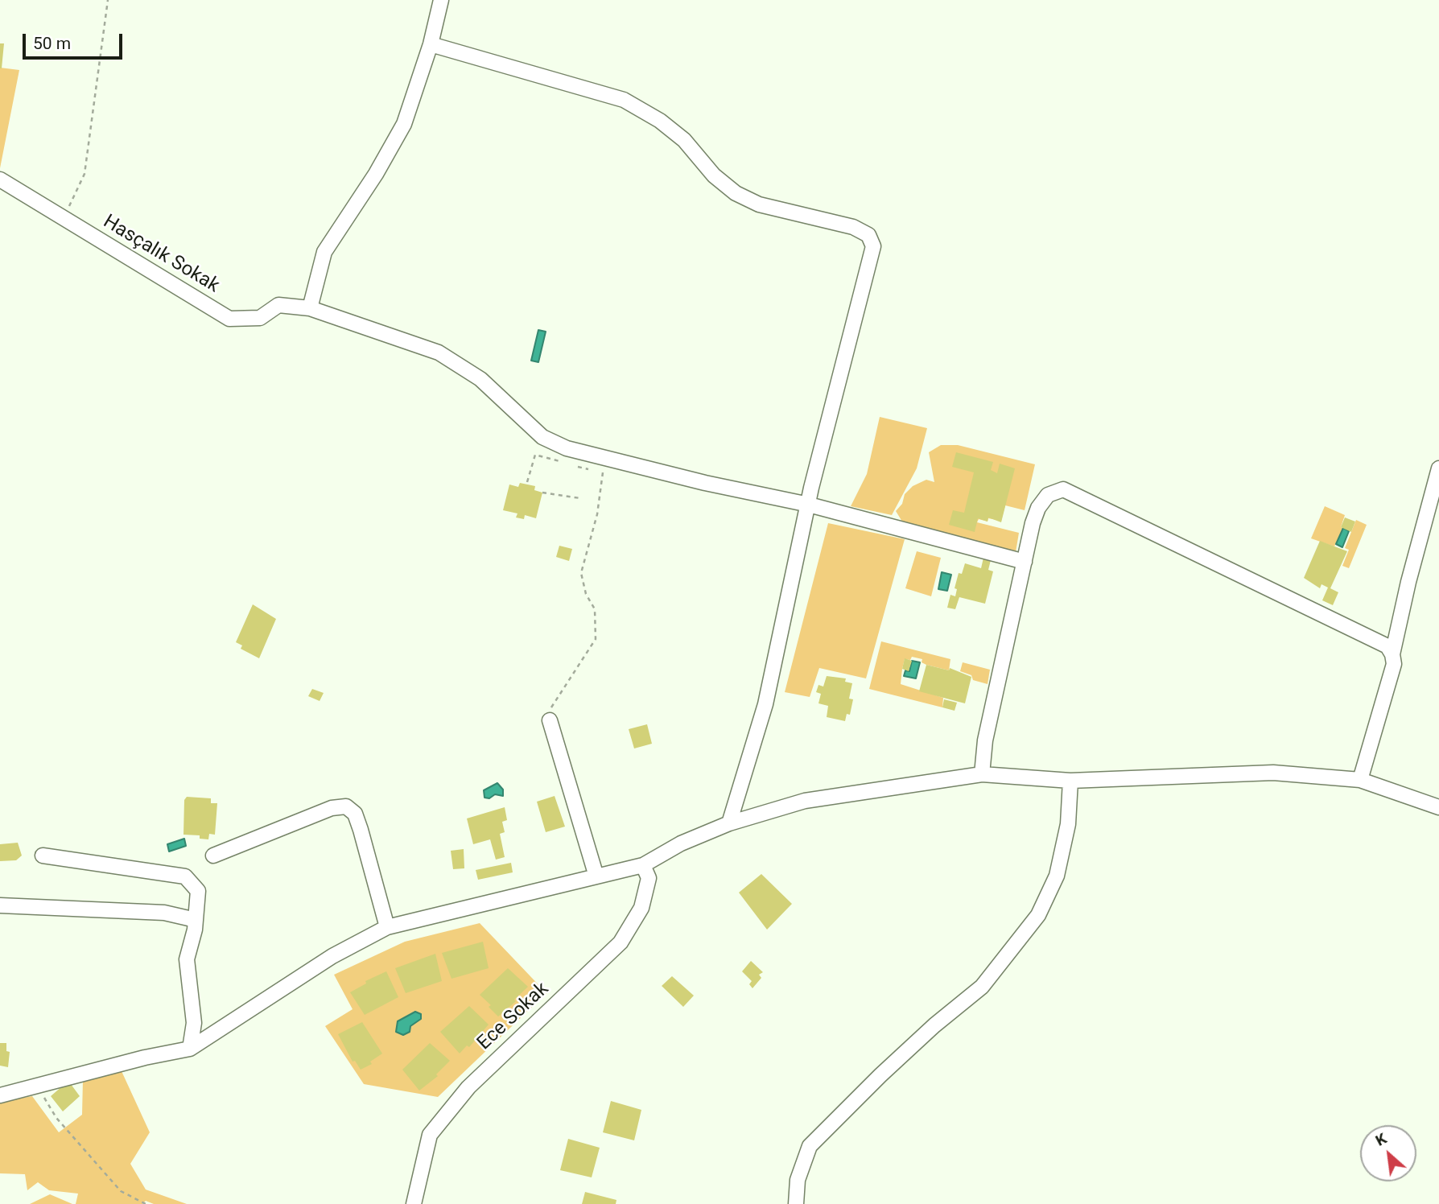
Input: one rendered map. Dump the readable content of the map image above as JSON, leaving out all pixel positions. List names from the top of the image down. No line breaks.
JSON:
{"streets":{"street":["Hasçalık Sokak","Ece Sokak"]},"scale_bar":"50 m","north":"top left"}
